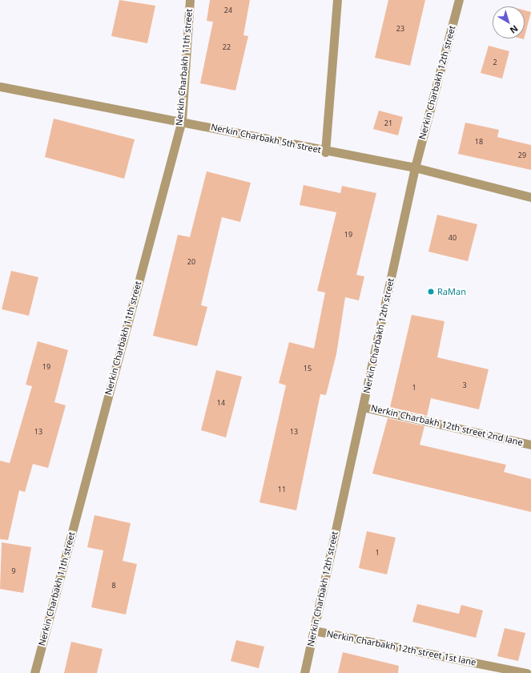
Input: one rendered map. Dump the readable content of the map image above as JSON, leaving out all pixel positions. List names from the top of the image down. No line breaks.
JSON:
{"streets":{"street":["Nerkin Charbakh 11th street","Nerkin Charbakh 12th street","Nerkin Charbakh 5th street","Nerkin Charbakh 12th street 2nd lane","Nerkin Charbakh 12th street 1st lane"]},"crossings":[["Nerkin Charbakh 11th street","Nerkin Charbakh 5th street"],["Nerkin Charbakh 12th street","Nerkin Charbakh 5th street"],["Nerkin Charbakh 12th street","Nerkin Charbakh 12th street 2nd lane"],["Nerkin Charbakh 12th street","Nerkin Charbakh 12th street 1st lane"]],"places":["RaMan"],"house_numbers":["24","23","22","2","21","18","29","19","40","20","19","15","3","1","14","13","13","11","1","9","8"],"north":"bottom right"}
